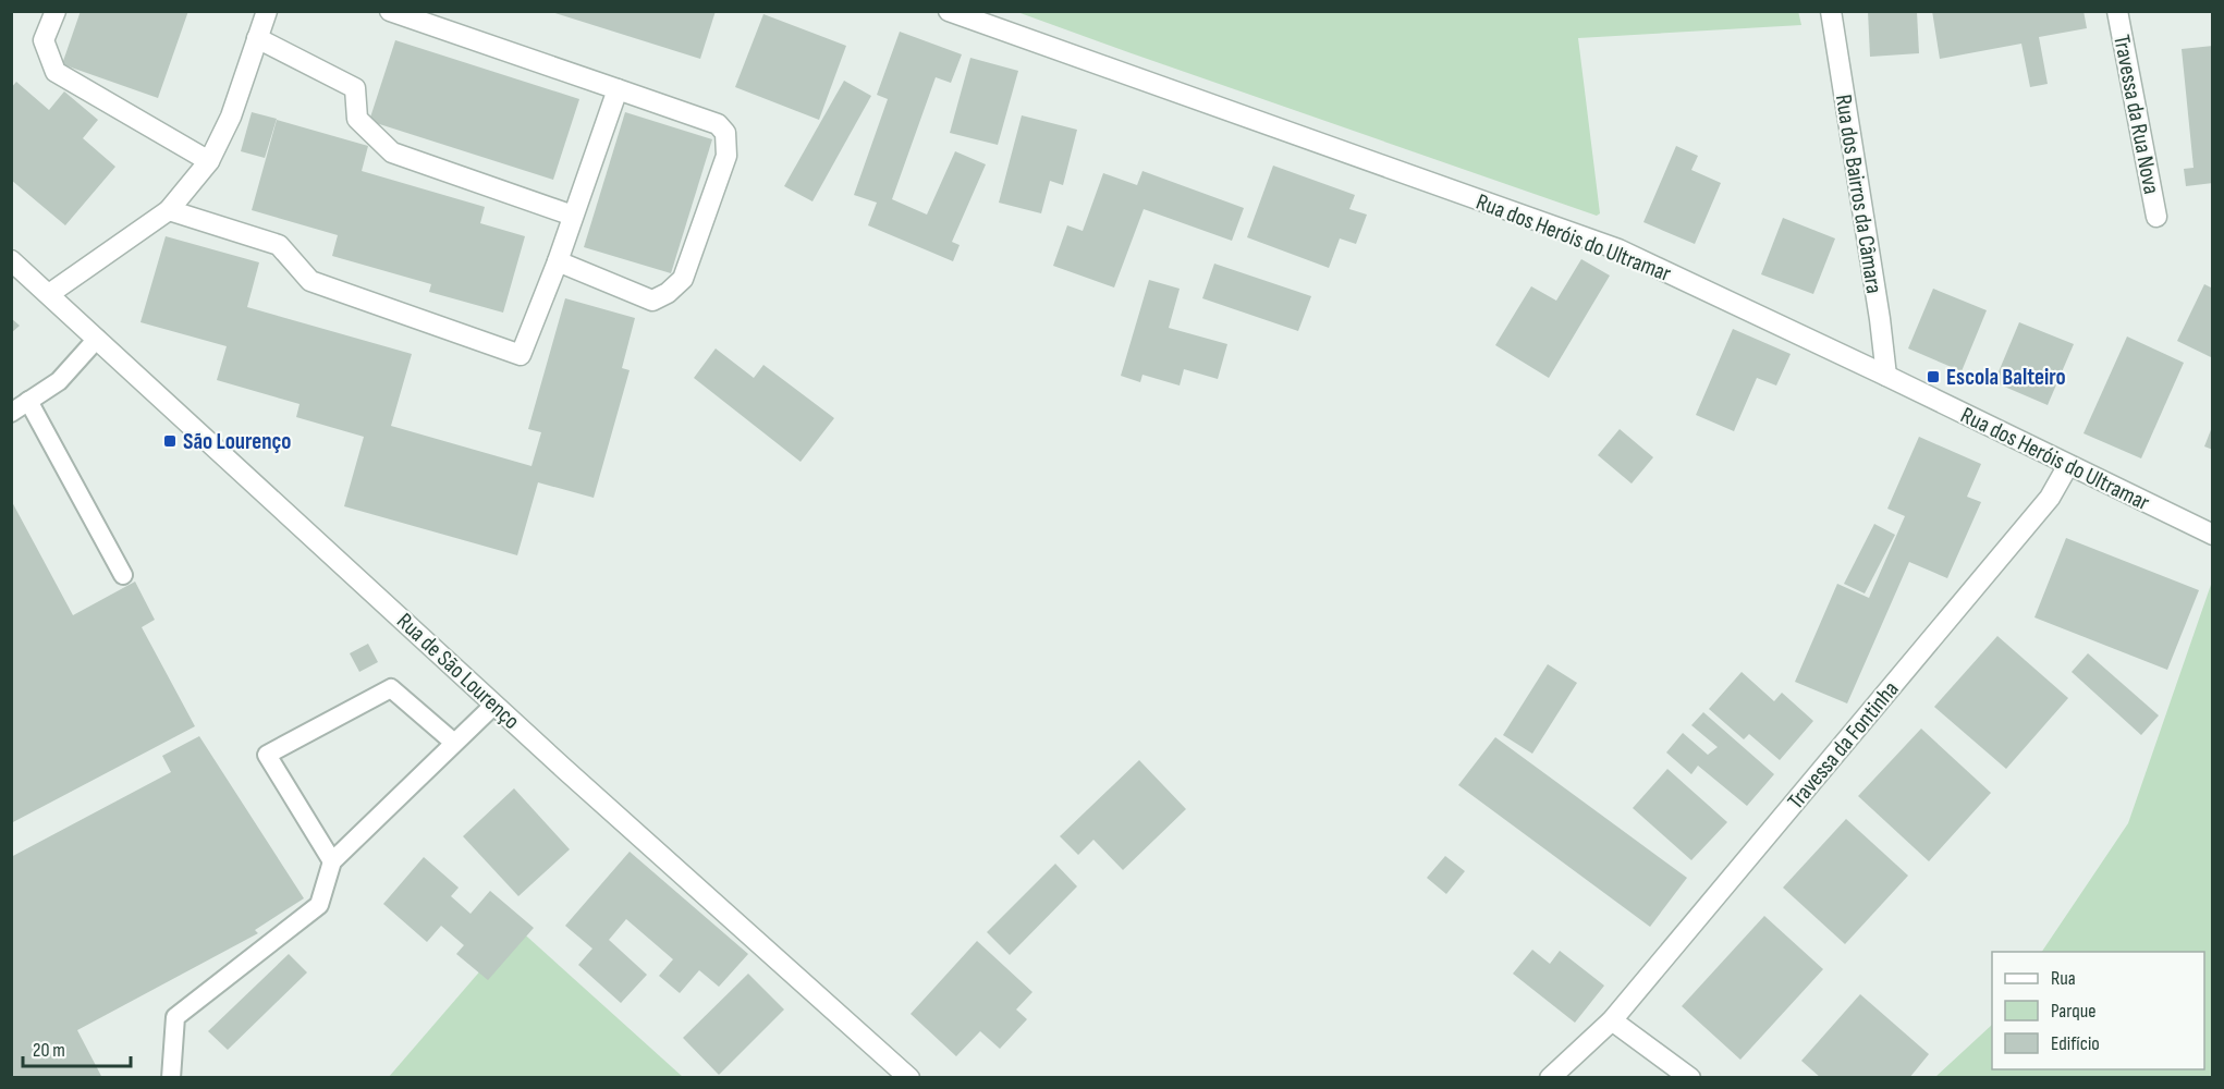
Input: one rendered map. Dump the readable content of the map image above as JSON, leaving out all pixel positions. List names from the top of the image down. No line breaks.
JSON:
{"streets":{"street":["Travessa da Rua Nova","Rua dos Bairros da Câmara","Rua dos Heróis do Ultramar","Rua de São Lourenço","Travessa da Fontinha"]},"crossings":[["Rua dos Bairros da Câmara","Rua dos Heróis do Ultramar"],["Rua dos Heróis do Ultramar","Travessa da Fontinha"]],"places":{"transit":["Escola Balteiro","São Lourenço"]},"legend":["Rua","Parque","Edifício"],"scale_bar":"20 m"}
